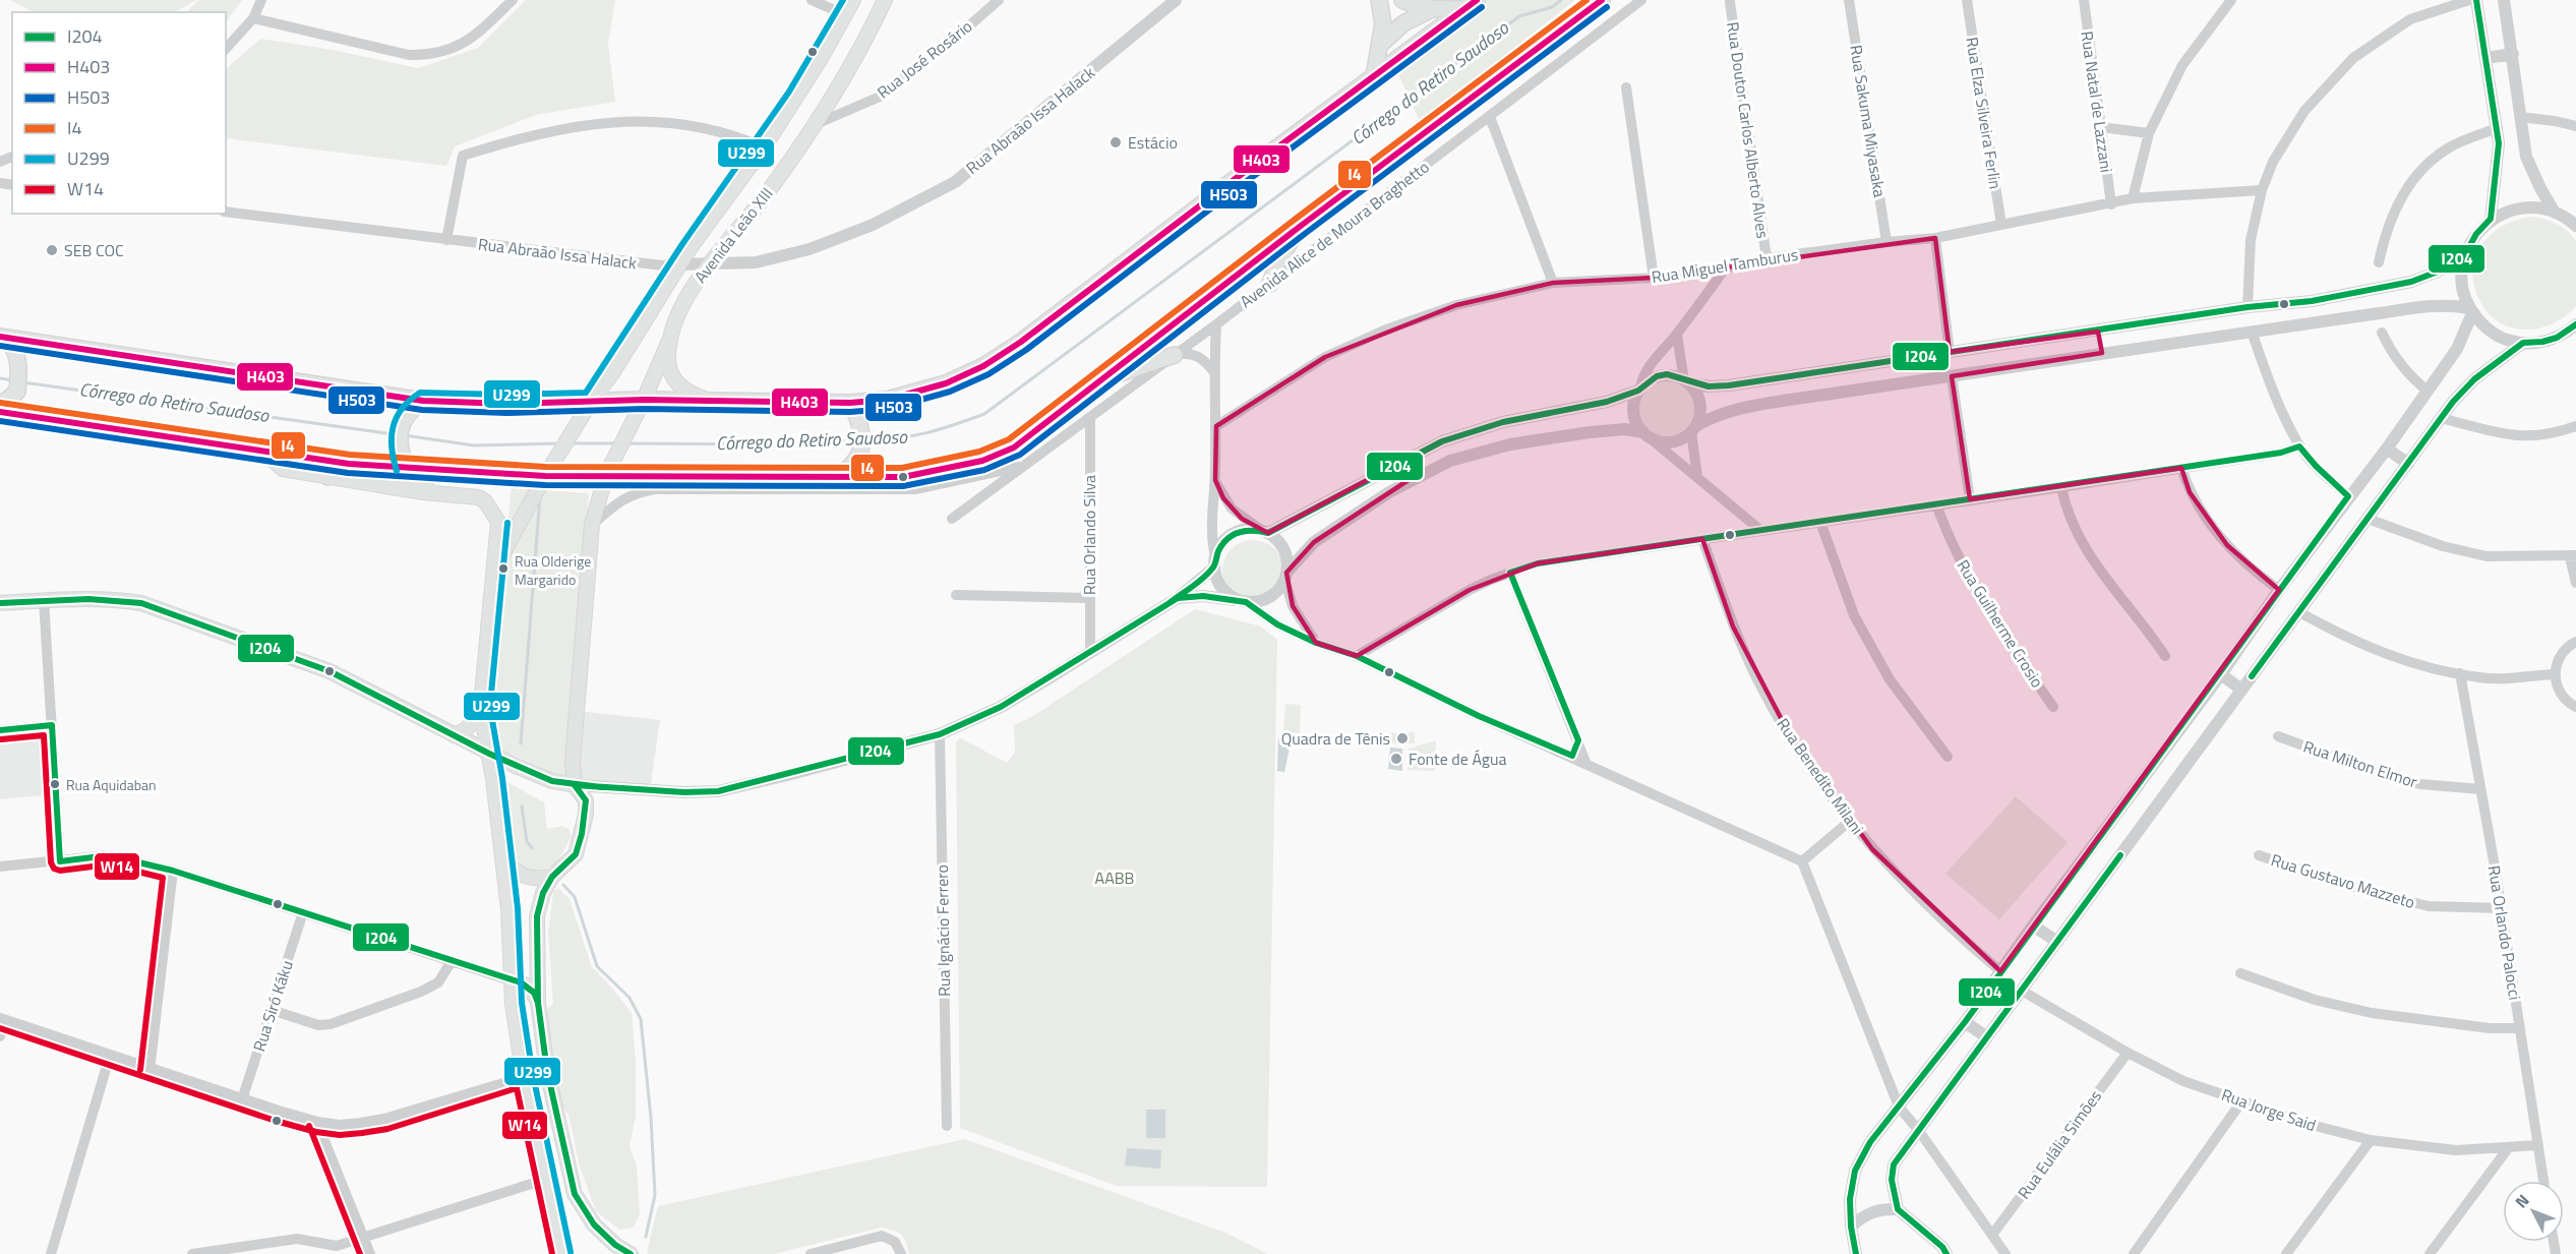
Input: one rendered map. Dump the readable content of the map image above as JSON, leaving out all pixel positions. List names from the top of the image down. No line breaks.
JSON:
{"streets":{"main road":["Avenida Leão XIII"],"street":["Rua José Rosário","Rua Natal de Lazzani","Rua Elza Silveira Ferlin","Rua Abraão Issa Halack","Rua Sakuma Miyasaka","Rua Doutor Carlos Alberto Alves","Avenida Alice de Moura Braghetto","Rua Miguel Tamburus","Rua Orlando Silva","Rua Guilherme Crosio","Rua Milton Elmor","Rua Benedito Milani","Rua Gustavo Mazzeto","Rua Ignácio Ferrero","Rua Orlando Palocci","Rua Siró Káku","Rua Jorge Said","Rua Eulália Simões"]},"crossings":[["Rua José Rosário","Avenida Leão XIII"],["Rua Natal de Lazzani","Rua Miguel Tamburus"],["Rua Elza Silveira Ferlin","Rua Miguel Tamburus"],["Rua Abraão Issa Halack","Avenida Leão XIII"],["Rua Sakuma Miyasaka","Rua Miguel Tamburus"],["Rua Doutor Carlos Alberto Alves","Rua Miguel Tamburus"],["Avenida Alice de Moura Braghetto","Rua Orlando Silva"],["Rua Milton Elmor","Rua Orlando Palocci"],["Rua Gustavo Mazzeto","Rua Orlando Palocci"],["Rua Orlando Palocci","Rua Jorge Said"],["Rua Jorge Said","Rua Eulália Simões"]],"water":["Córrego do Retiro Saudoso"],"parks":["AABB"],"places":["Estácio","SEB COC","Rua Olderige Margarido","Quadra de Tênis","Fonte de Água","Rua Aquidaban"],"lines":["transit line I204","transit line H403","transit line I4","transit line U299","transit line H503","transit line W14"],"legend":["I204","H403","H503","I4","U299","W14"],"north":"top left"}
